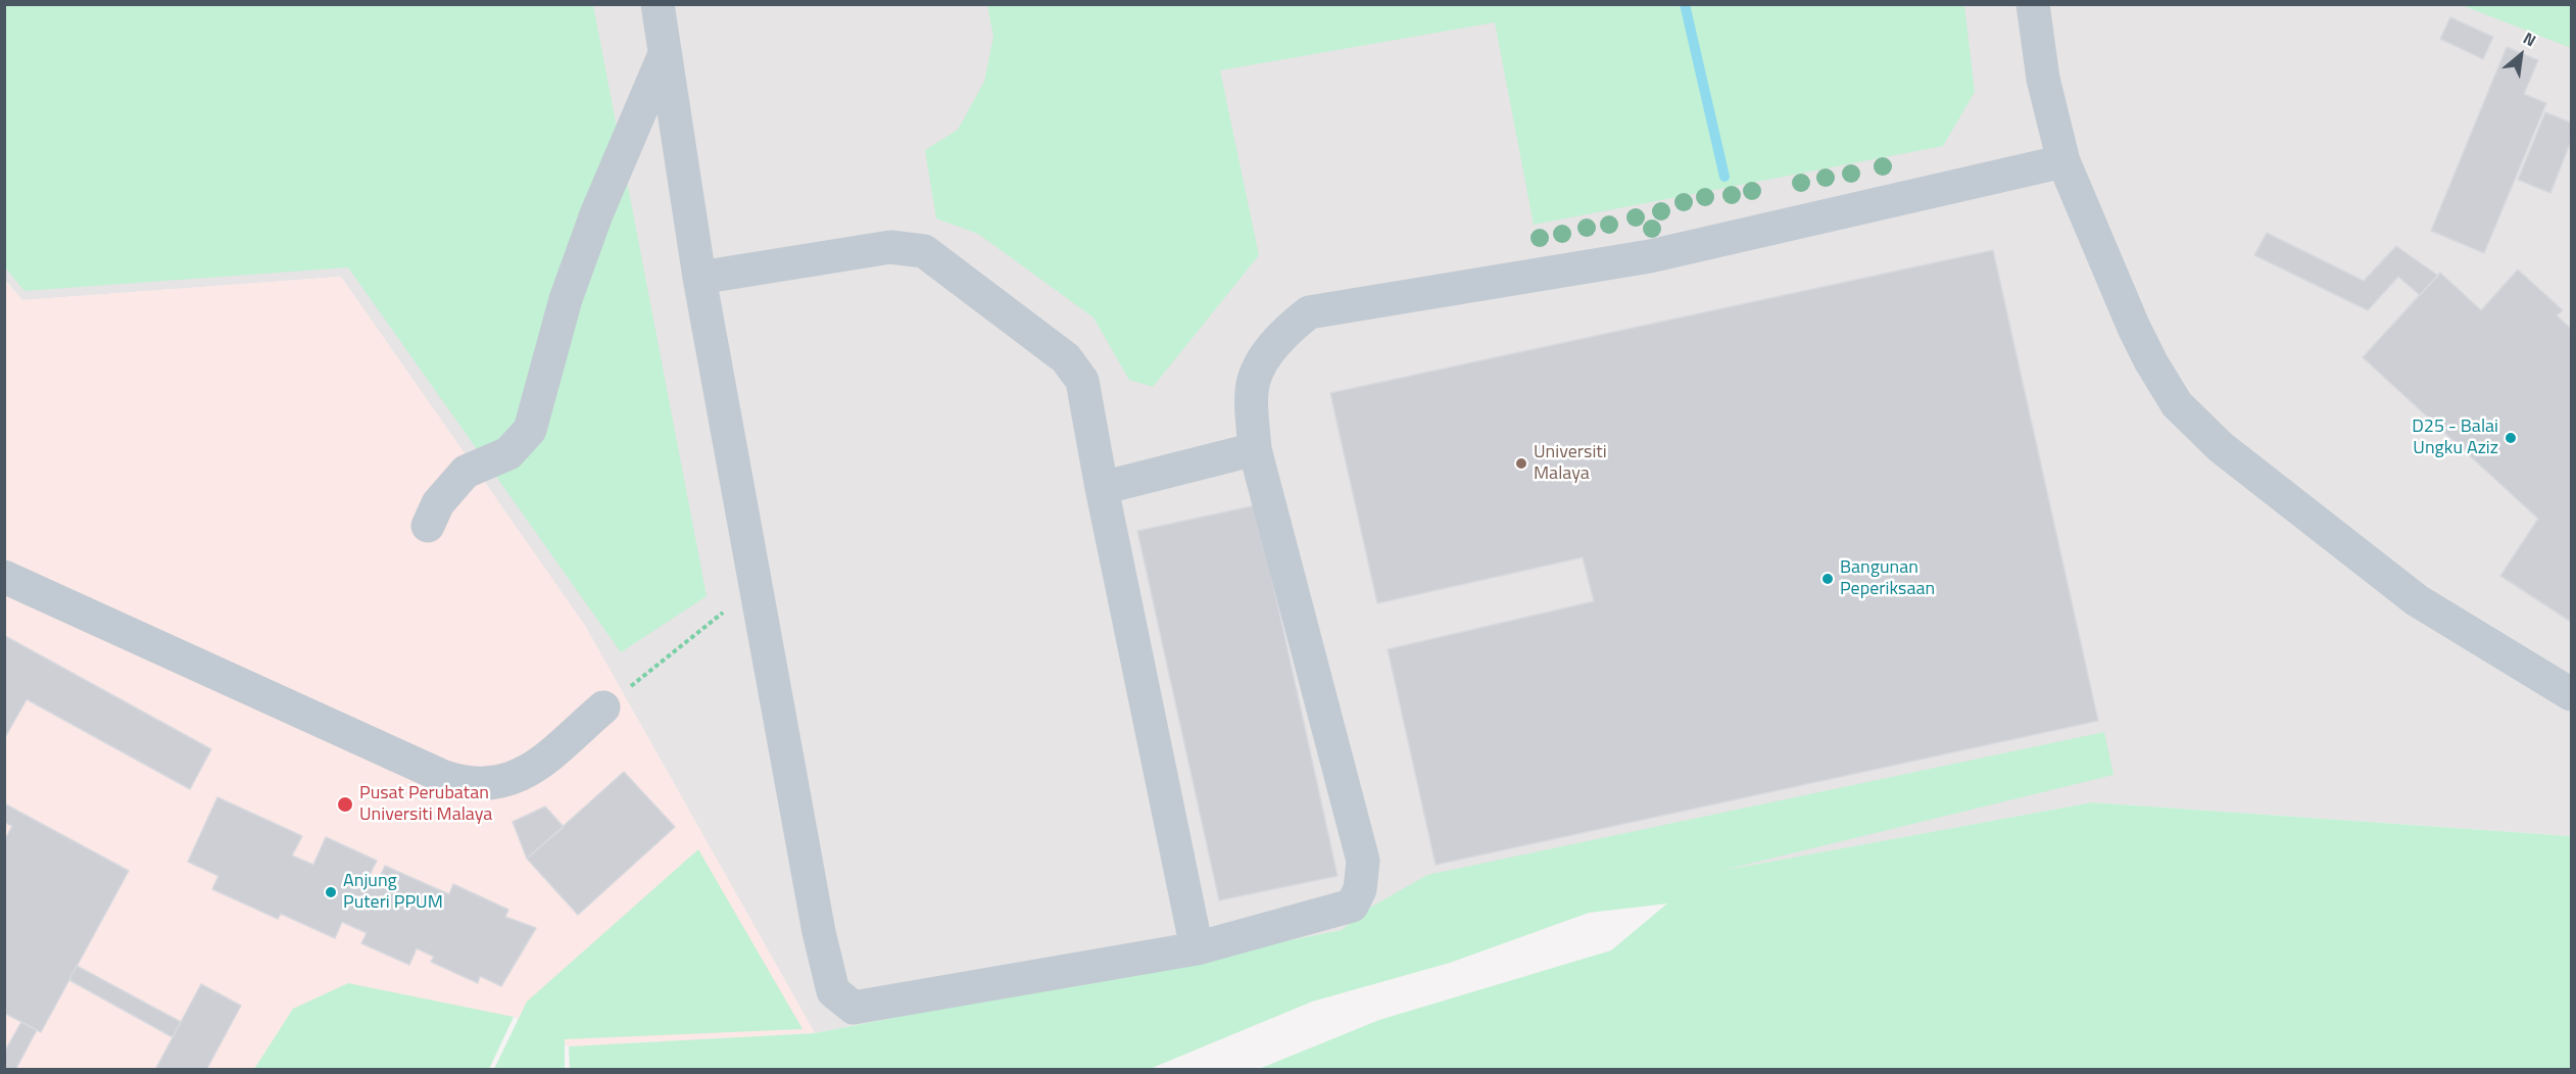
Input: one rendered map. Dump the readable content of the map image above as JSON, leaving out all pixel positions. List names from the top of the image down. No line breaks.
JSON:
{"places":["D25 - Balai Ungku Aziz","Universiti Malaya","Bangunan Peperiksaan","Pusat Perubatan Universiti Malaya","Anjung Puteri PPUM"],"north":"top right"}
